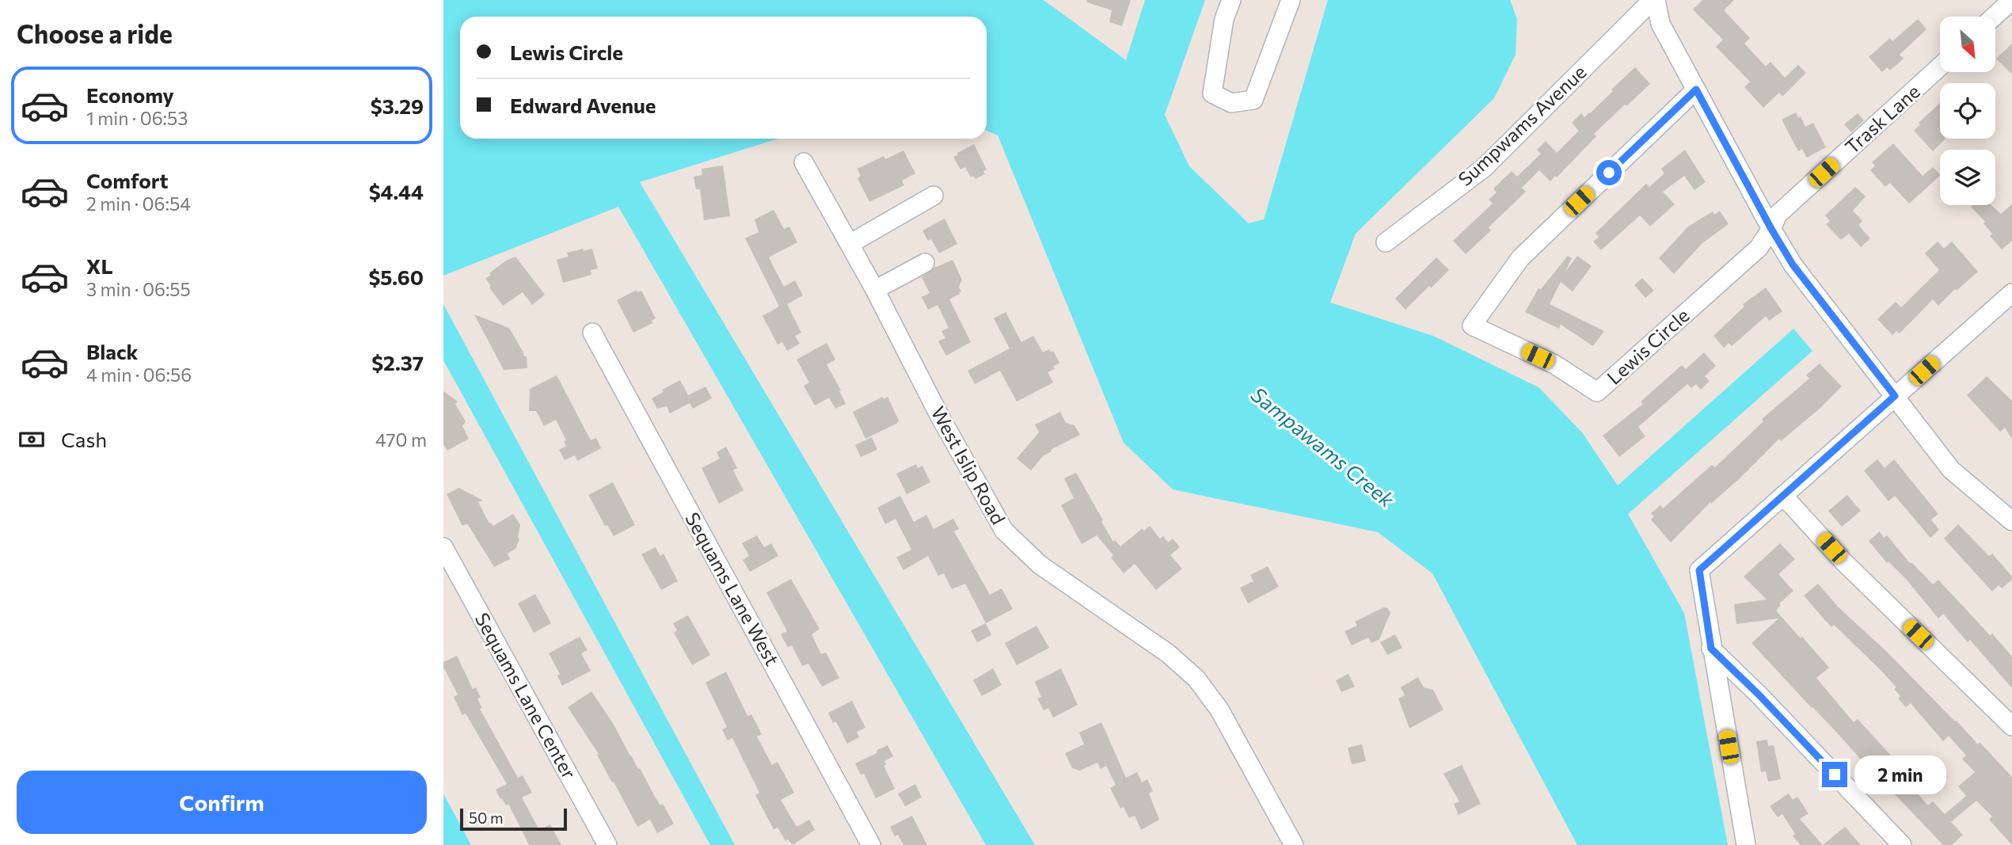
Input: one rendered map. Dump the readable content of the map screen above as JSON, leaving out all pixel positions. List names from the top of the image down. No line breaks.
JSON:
{"streets":{"street":["Trask Lane","Sumpwams Avenue","Lewis Circle","West Islip Road","Sequams Lane West","Sequams Lane Center"]},"crossings":[["Trask Lane","Lewis Circle"]],"water":["Sampawams Creek"],"scale_bar":"50 m","north":"bottom right","page":{"heading":"Choose a ride","banner":["Lewis Circle","Edward Avenue"],"list":[{"name":"Economy","note":"1 min · 06:53","value":"$3.29"},{"name":"Comfort","note":"2 min · 06:54","value":"$4.44"},{"name":"XL","note":"3 min · 06:55","value":"$5.60"},{"name":"Black","note":"4 min · 06:56","value":"$2.37"}],"pay":["Cash","470 m"],"bubble":"2 min","buttons":"Confirm","scale":"50 m"}}
